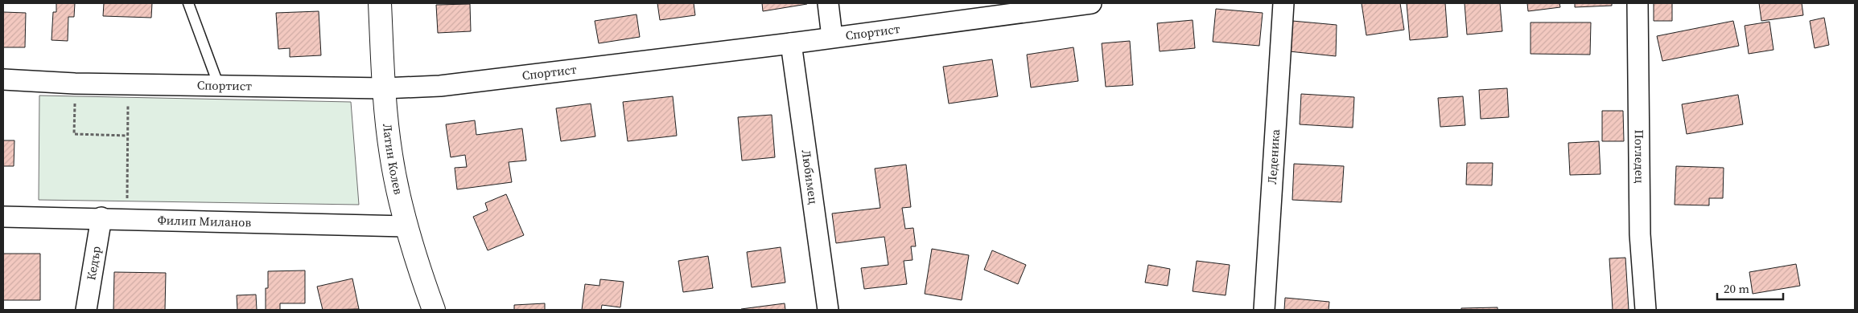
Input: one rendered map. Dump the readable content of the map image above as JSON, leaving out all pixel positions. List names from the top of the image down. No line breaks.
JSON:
{"streets":{"main road":["Латин Колев"],"street":["Спортист","Леденика","Погледец","Любимец","Филип Миланов","Кедър"]},"crossings":[["Спортист","Латин Колев"],["Спортист","Любимец"],["Латин Колев","Филип Миланов"],["Филип Миланов","Кедър"]],"scale_bar":"20 m"}
